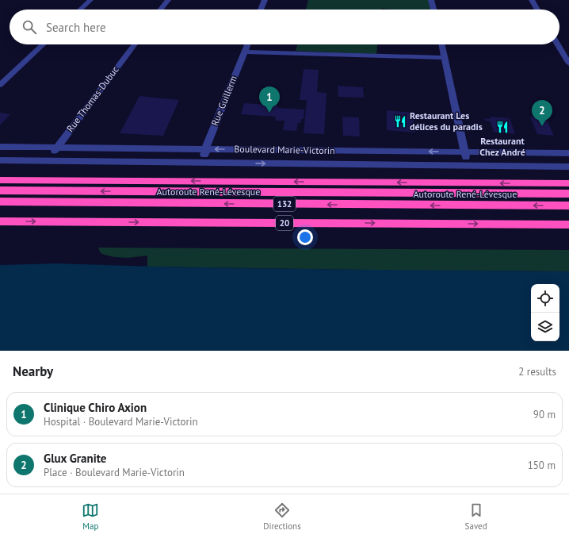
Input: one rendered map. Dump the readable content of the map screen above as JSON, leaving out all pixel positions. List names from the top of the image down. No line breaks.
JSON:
{"streets":{"highway":["Autoroute René-Lévesque","132","20"],"street":["Rue Thomas-Dubuc","Rue Guillerm","Boulevard Marie-Victorin"]},"crossings":[["Rue Thomas-Dubuc","Boulevard Marie-Victorin"],["Rue Guillerm","Boulevard Marie-Victorin"]],"places":{"restaurant":["Restaurant Les délices du paradis","Restaurant Chez André"]},"page":{"search":"Search here","pins":["1","2"],"heading":["Nearby","2 results"],"list":[{"mark":"1","name":"Clinique Chiro Axion","note":"Hospital · Boulevard Marie-Victorin","value":"90 m"},{"mark":"2","name":"Glux Granite","note":"Place · Boulevard Marie-Victorin","value":"150 m"}],"nav":["Map","Directions","Saved"]}}
